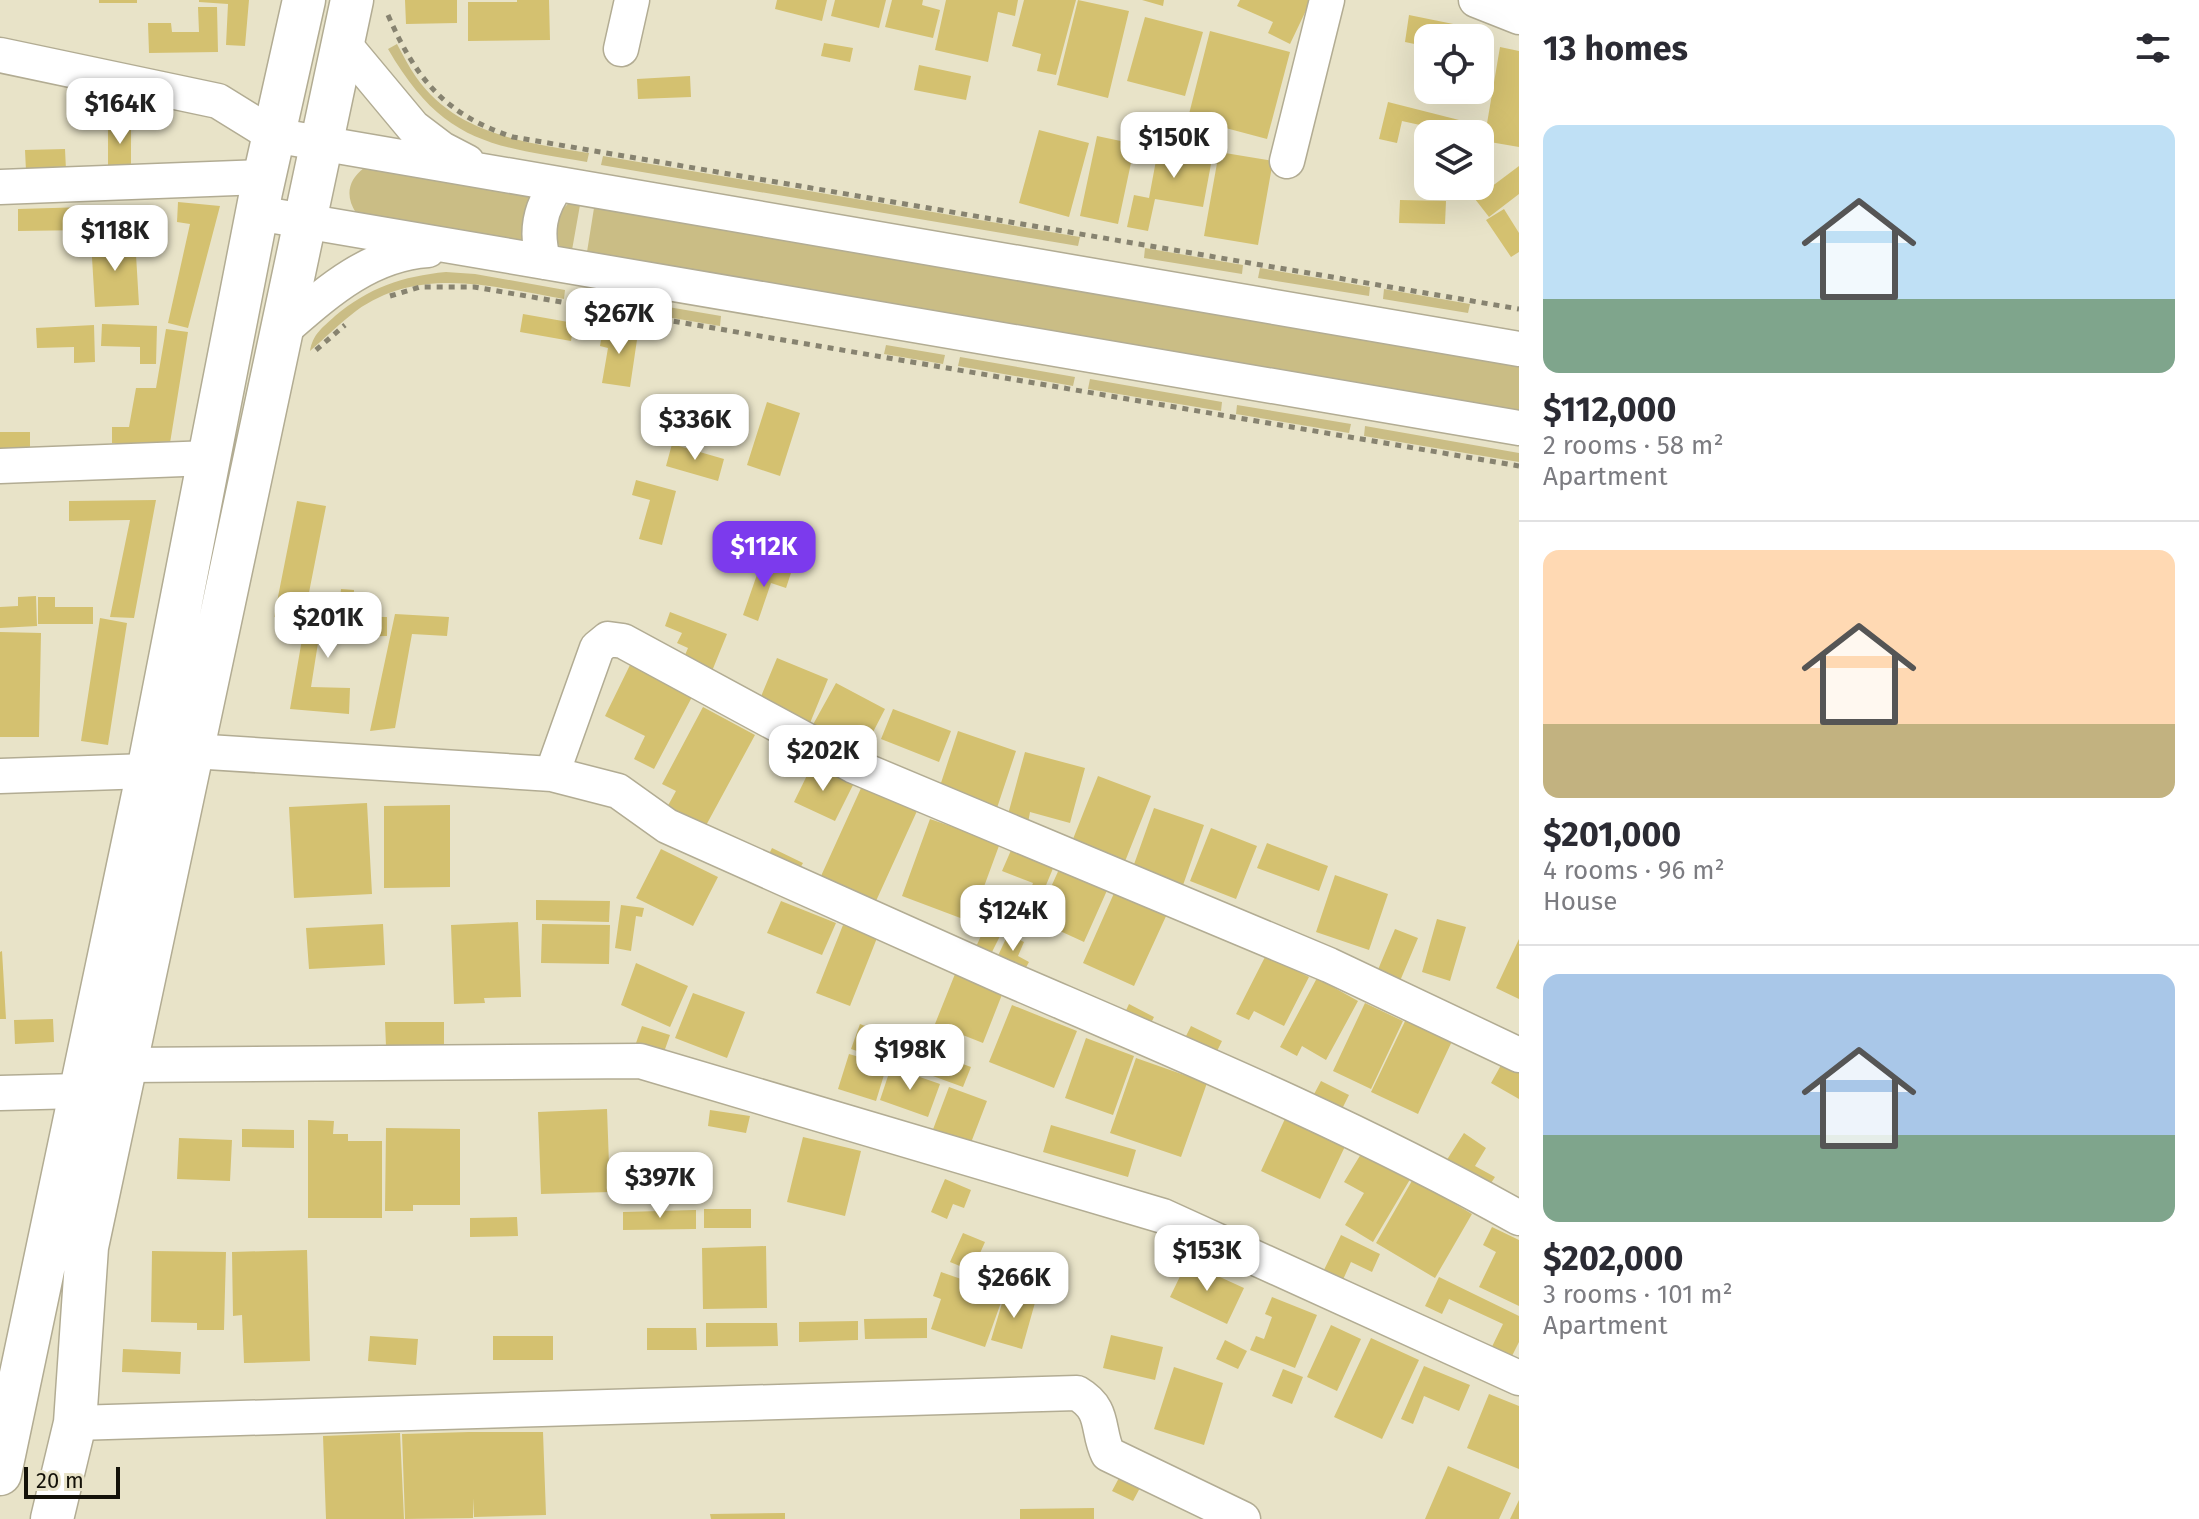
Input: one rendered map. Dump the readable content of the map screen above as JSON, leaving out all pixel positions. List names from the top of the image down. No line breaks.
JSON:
{"scale_bar":"20 m","page":{"heading":"13 homes","price":["$164K","$150K","$118K","$267K","$336K","$112K","$201K","$202K","$124K","$198K","$397K","$153K","$266K"],"list":[{"name":"$112,000","note":"2 rooms · 58 m² · Apartment"},{"name":"$201,000","note":"4 rooms · 96 m² · House"},{"name":"$202,000","note":"3 rooms · 101 m² · Apartment"}],"scale":"20 m"}}
